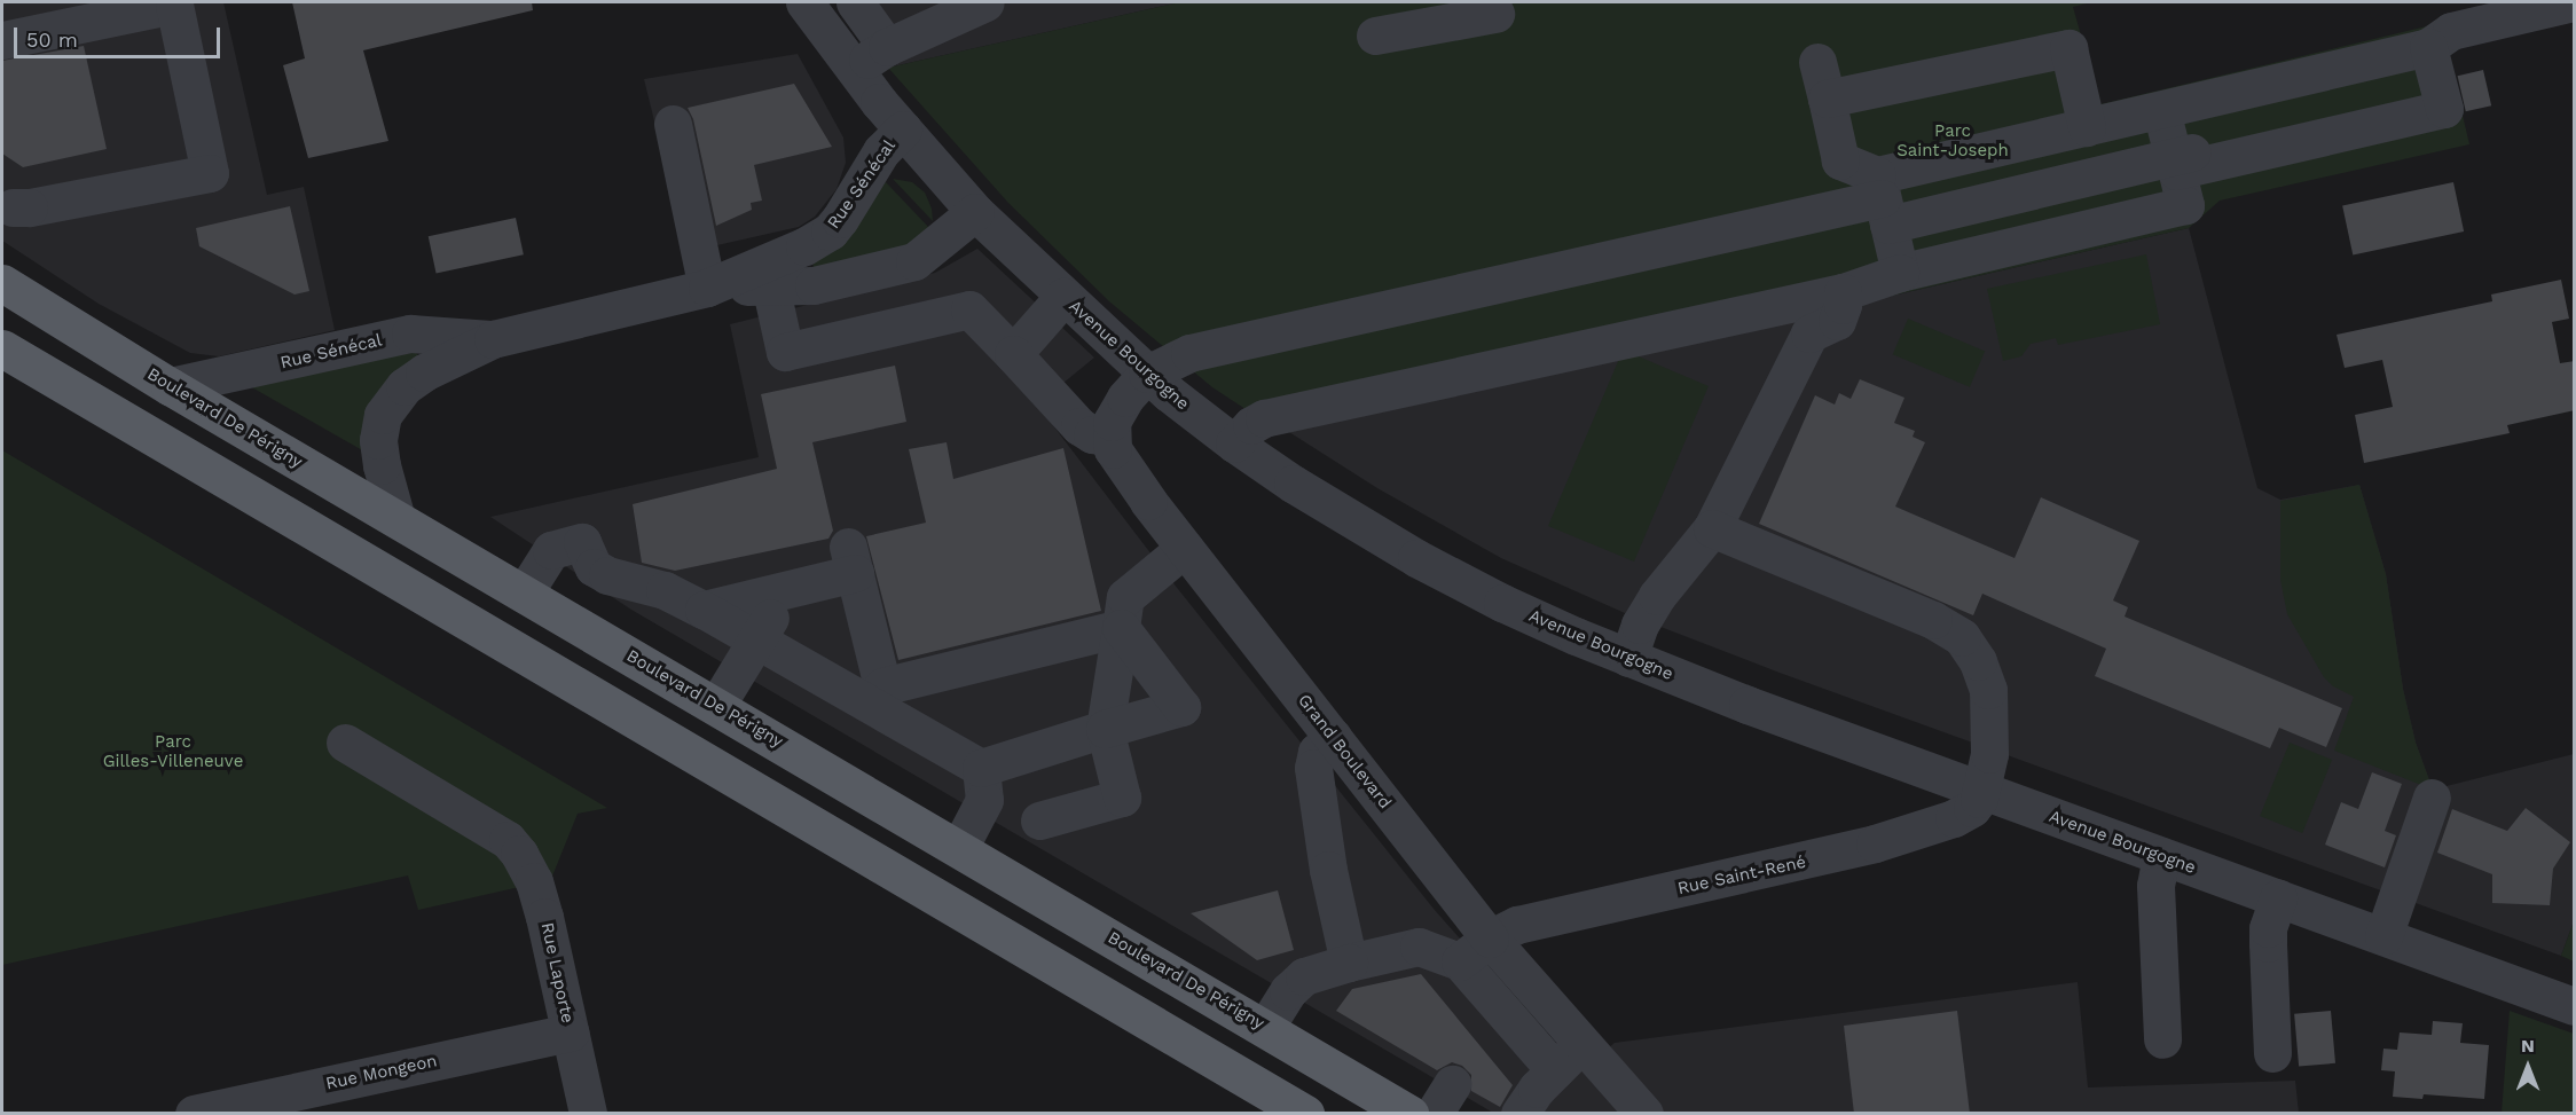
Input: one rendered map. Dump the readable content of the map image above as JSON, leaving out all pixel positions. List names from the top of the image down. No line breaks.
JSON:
{"streets":{"main road":["Boulevard De Périgny"],"street":["Rue Sénécal","Avenue Bourgogne","Grand Boulevard","Rue Saint-René","Rue Laporte","Rue Mongeon"]},"crossings":[["Rue Sénécal","Avenue Bourgogne"],["Rue Sénécal","Boulevard De Périgny"],["Avenue Bourgogne","Rue Saint-René"],["Grand Boulevard","Rue Saint-René"],["Rue Laporte","Rue Mongeon"]],"parks":["Parc Saint-Joseph","Parc Gilles-Villeneuve"],"scale_bar":"50 m","north":"top"}
